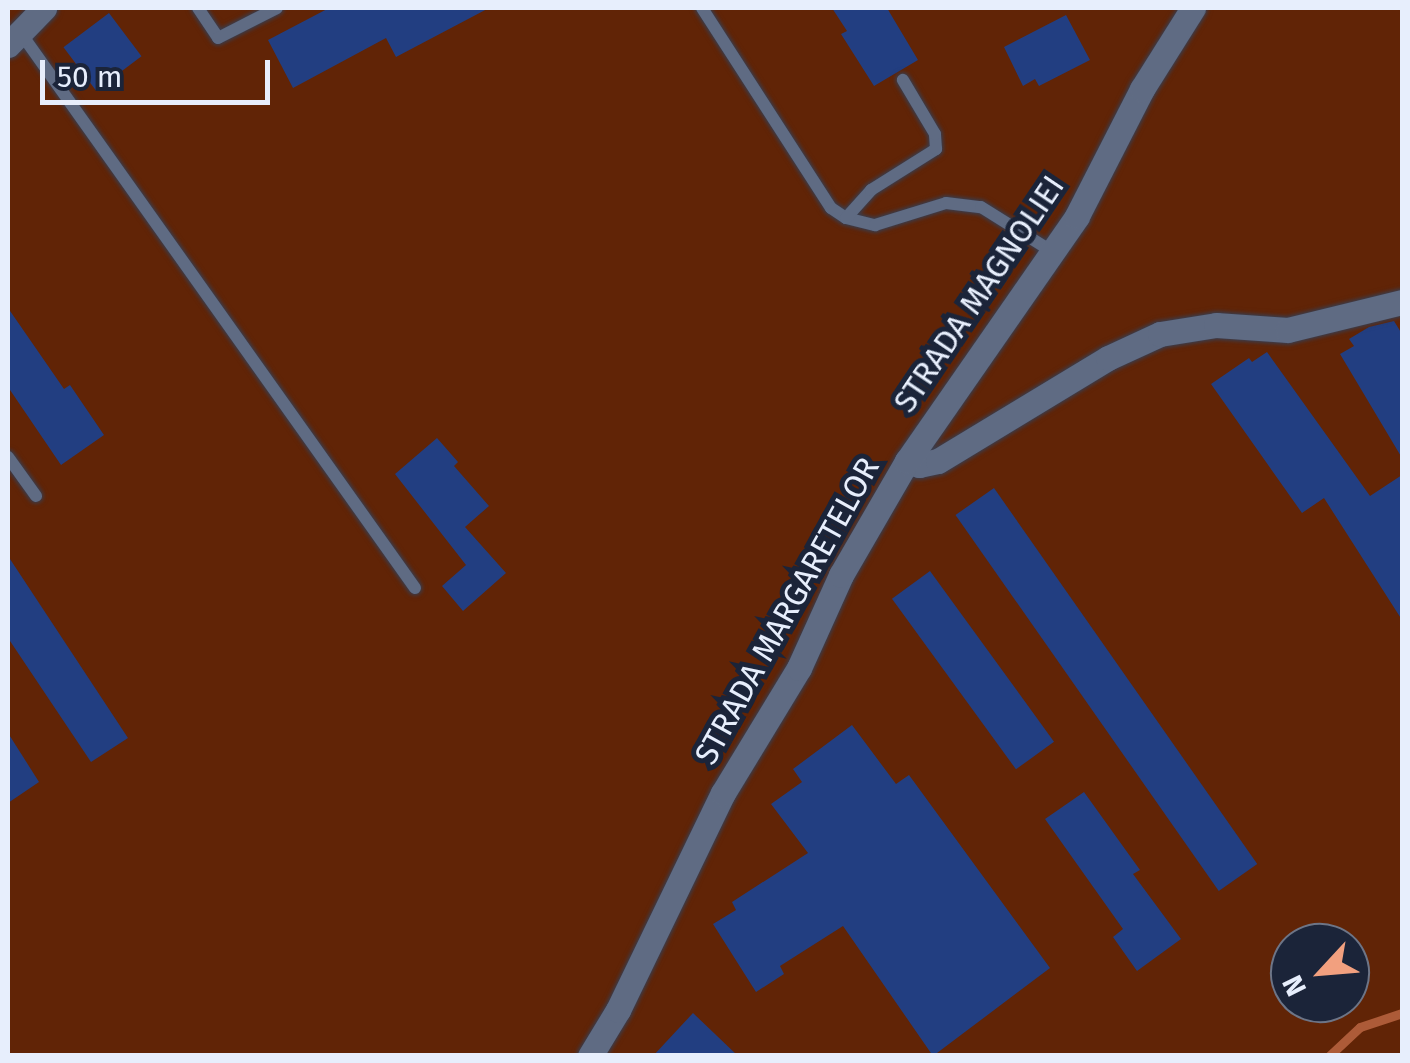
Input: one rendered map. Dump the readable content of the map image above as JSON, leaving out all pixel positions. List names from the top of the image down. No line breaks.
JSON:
{"streets":{"street":["STRADA MAGNOLIEI","STRADA MARGARETELOR"]},"crossings":[["STRADA MAGNOLIEI","STRADA MARGARETELOR"]],"scale_bar":"50 m","north":"bottom left"}
